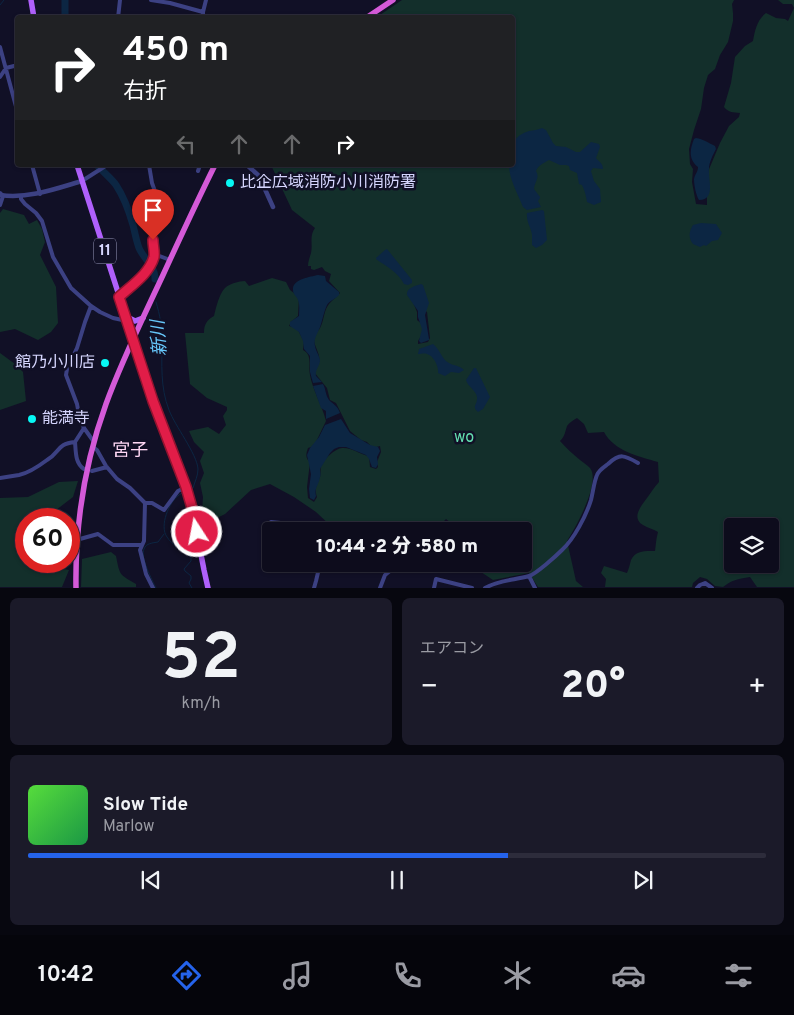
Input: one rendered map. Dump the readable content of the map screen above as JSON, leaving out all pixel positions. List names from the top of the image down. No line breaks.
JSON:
{"streets":{"main road":["11"]},"districts":["宮子"],"water":["新川"],"parks":["wo"],"places":["比企広域消防小川消防署","館乃小川店","能満寺"],"page":{"turn":["450 m","右折"],"limit":"60","trip":"10:44 · 2 分 · 580 m","tile":[["52","km/h"],"エアコン"],"heat":["−","20°","+"],"song":["Slow Tide","Marlow"],"tabs":"10:42"}}
